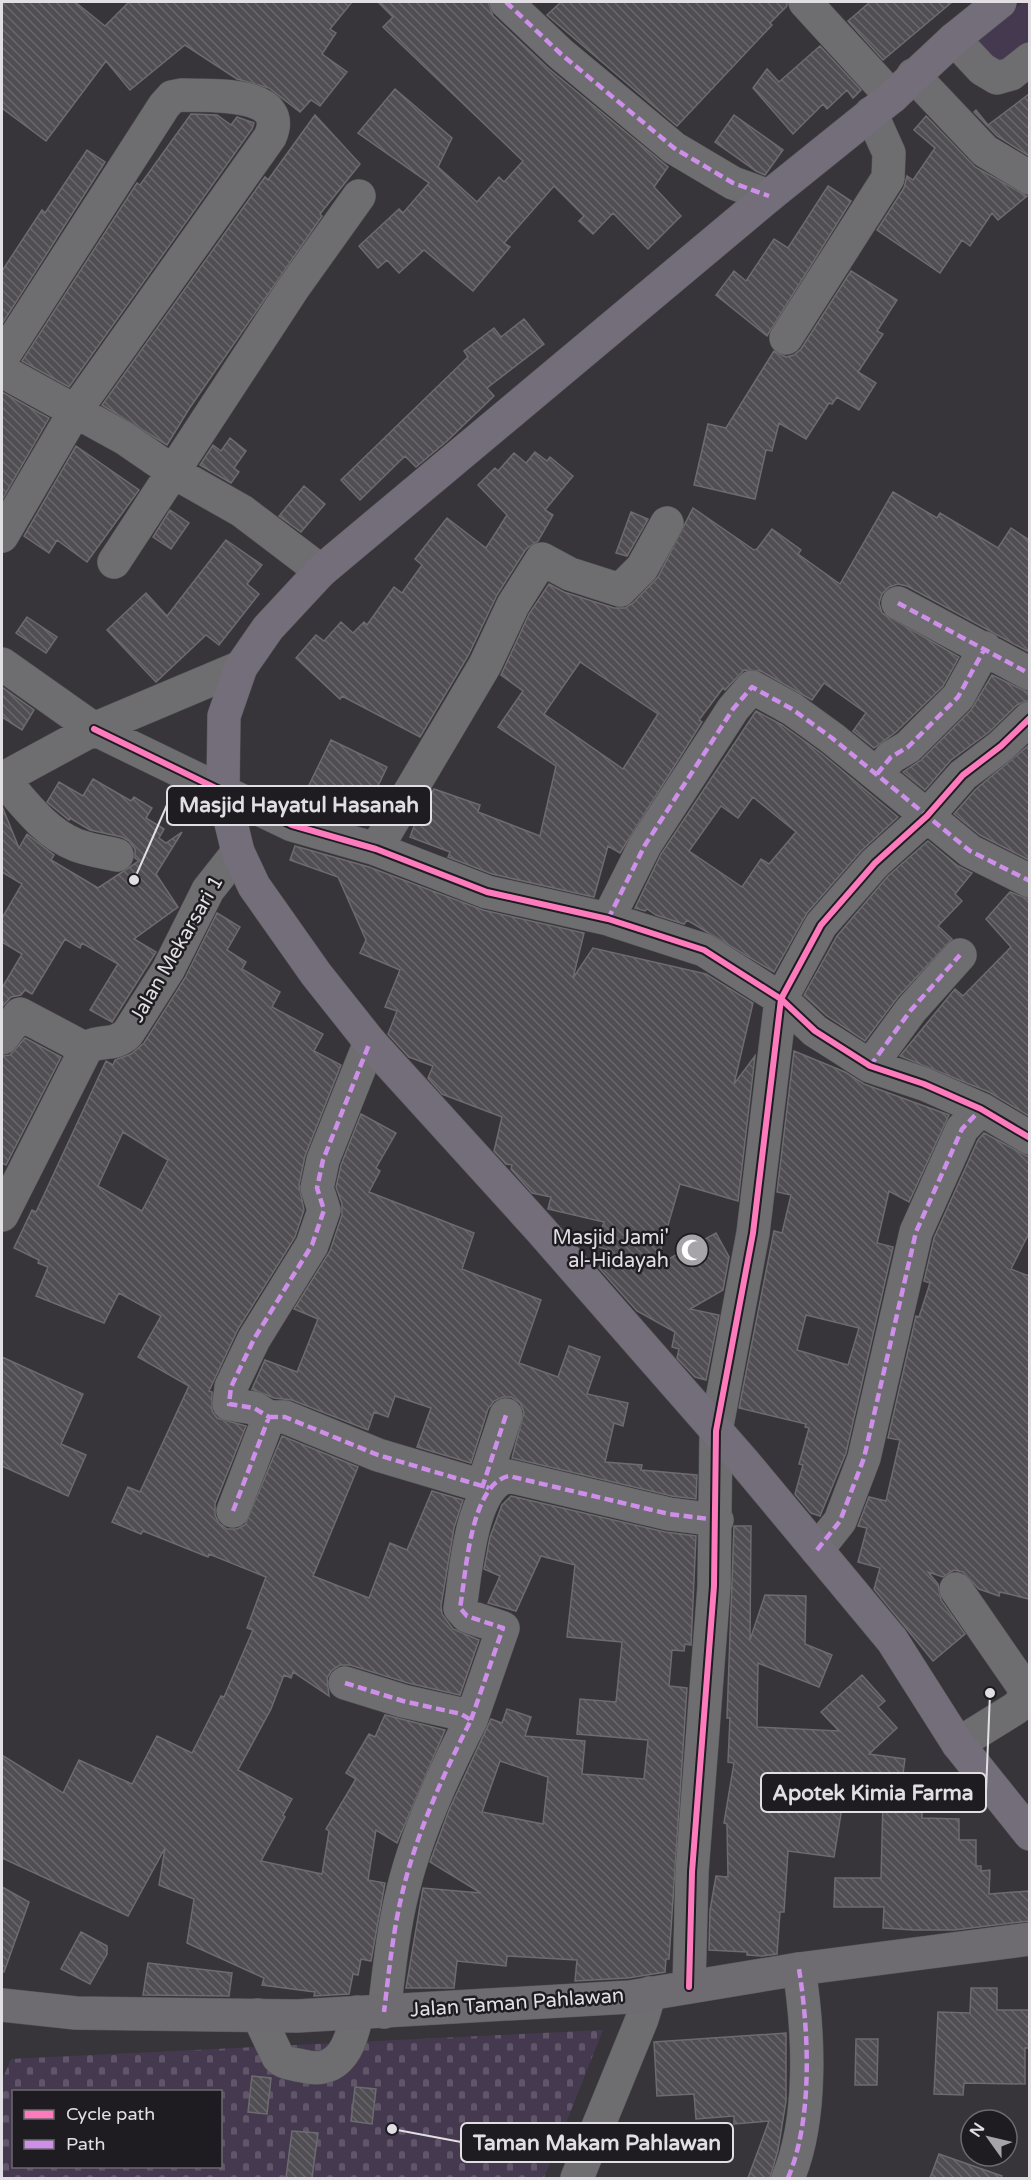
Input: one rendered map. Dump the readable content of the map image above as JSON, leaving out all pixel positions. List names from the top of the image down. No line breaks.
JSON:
{"streets":{"main road":["Jalan Taman Pahlawan"],"street":["Jalan Mekarsari 1"]},"places":{"other":["Masjid Hayatul Hasanah","Apotek Kimia Farma","Taman Makam Pahlawan"],"mosque":["Masjid Jami' al-Hidayah"]},"legend":["Cycle path","Path"],"north":"top left"}
